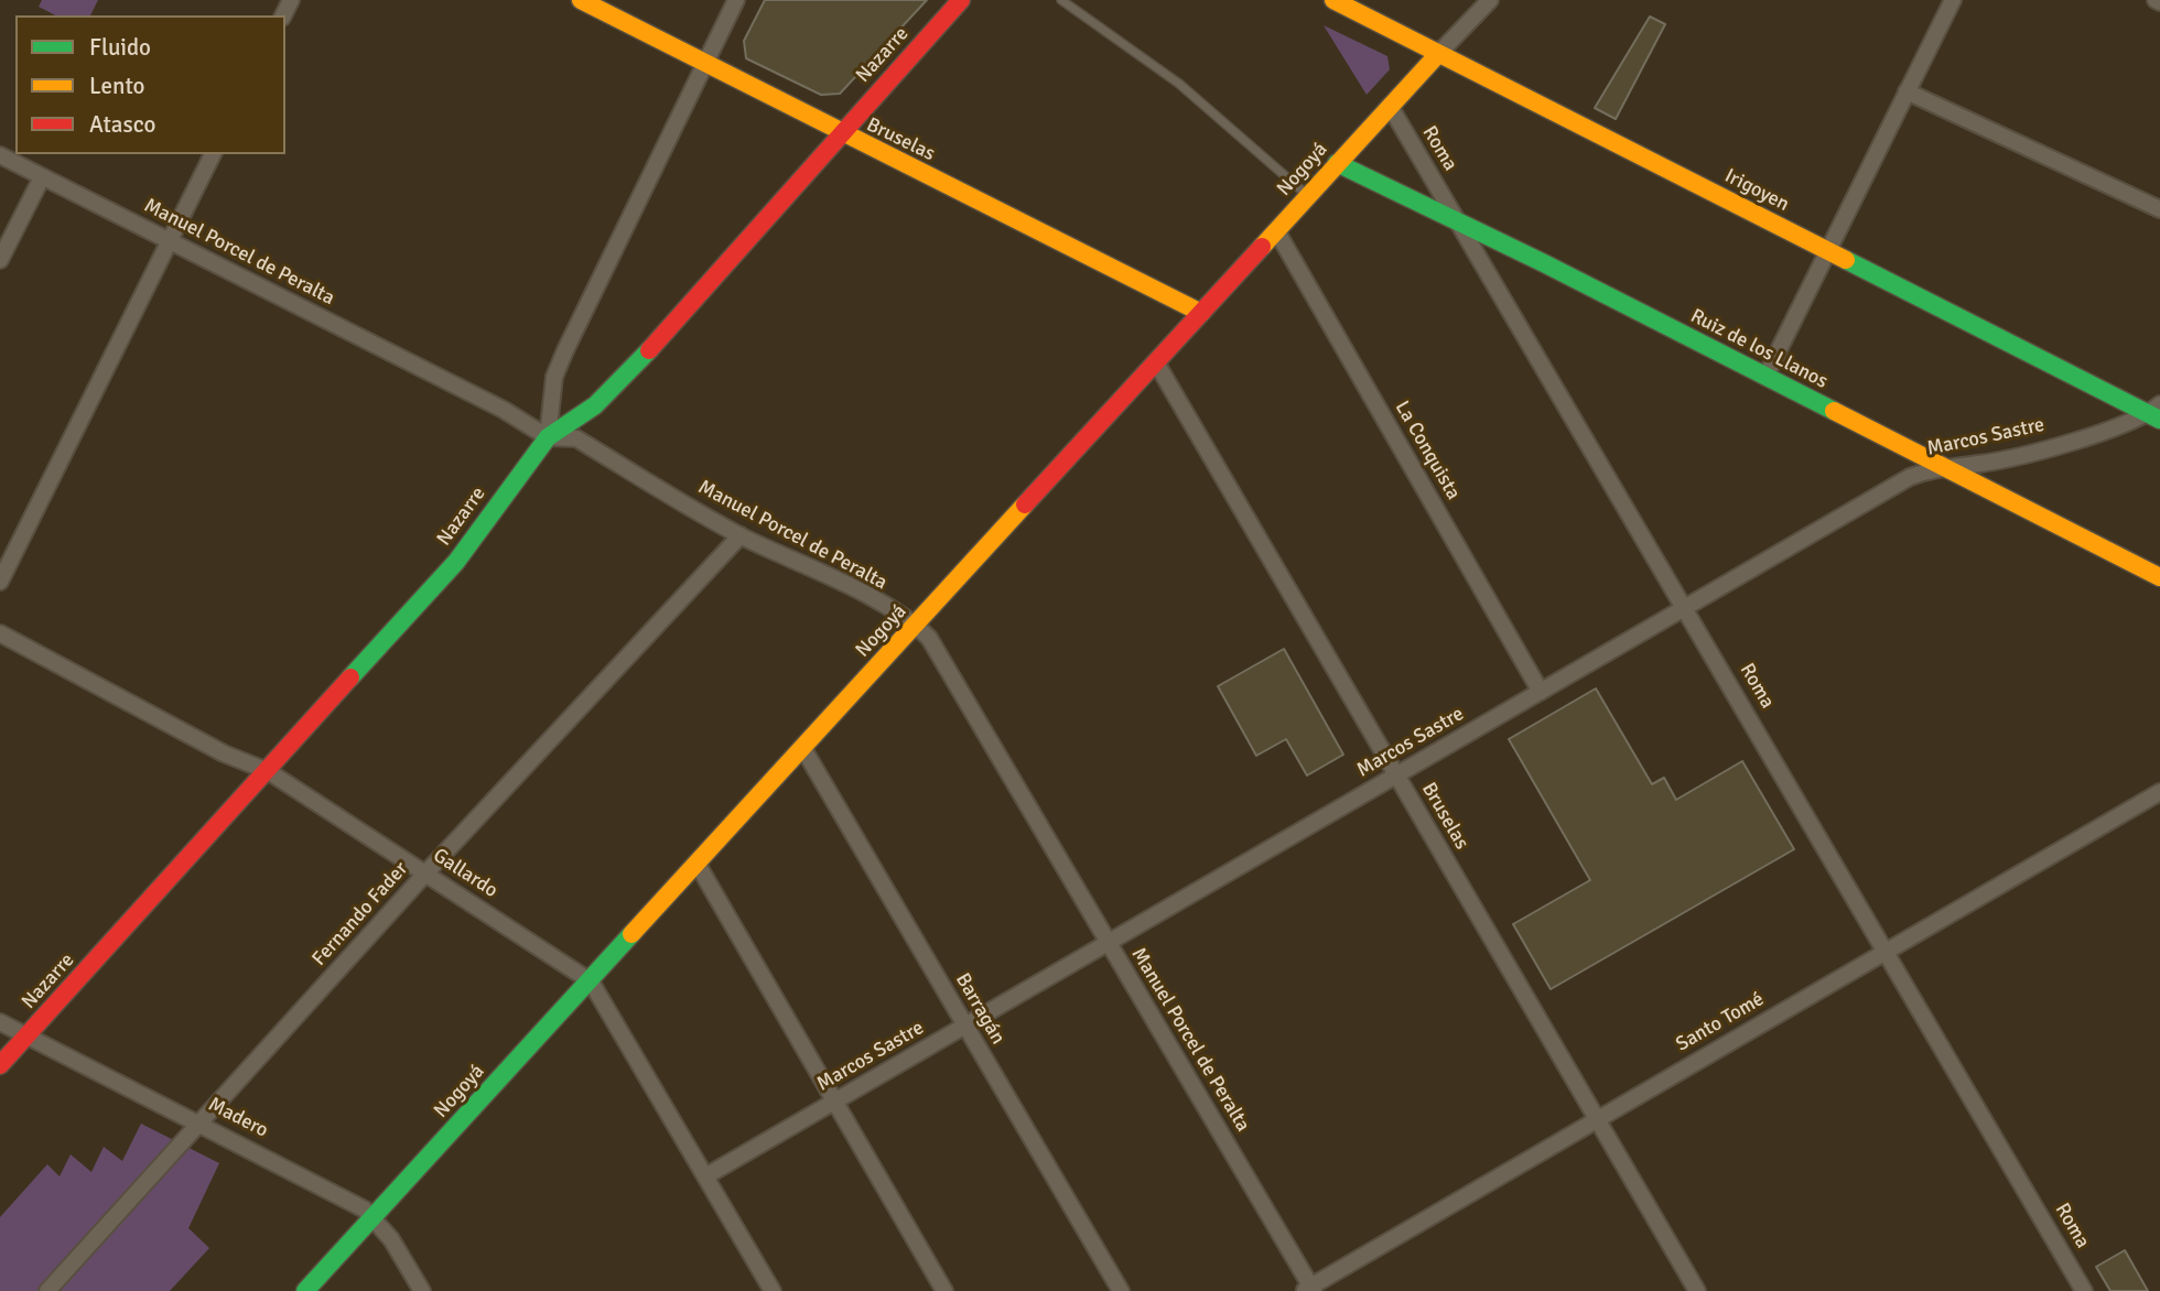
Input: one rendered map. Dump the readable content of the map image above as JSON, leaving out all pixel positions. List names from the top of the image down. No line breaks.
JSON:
{"streets":{"street":["Nazarre","Bruselas","Roma","Nogoyá","Irigoyen","Manuel Porcel de Peralta","Ruiz de los Llanos","Marcos Sastre","La Conquista","Gallardo","Fernando Fader","Barragán","Santo Tomé","Madero"]},"crossings":[["Nazarre","Bruselas"],["Nazarre","Manuel Porcel de Peralta"],["Nazarre","Gallardo"],["Nazarre","Madero"],["Bruselas","Nogoyá"],["Bruselas","Marcos Sastre"],["Bruselas","Santo Tomé"],["Roma","Nogoyá"],["Roma","Ruiz de los Llanos"],["Roma","Marcos Sastre"],["Roma","Santo Tomé"],["Nogoyá","Irigoyen"],["Nogoyá","Manuel Porcel de Peralta"],["Nogoyá","Ruiz de los Llanos"],["Nogoyá","La Conquista"],["Nogoyá","Gallardo"],["Nogoyá","Barragán"],["Nogoyá","Madero"],["Irigoyen","Marcos Sastre"],["Manuel Porcel de Peralta","Marcos Sastre"],["Manuel Porcel de Peralta","Fernando Fader"],["Manuel Porcel de Peralta","Santo Tomé"],["Ruiz de los Llanos","Marcos Sastre"],["Marcos Sastre","La Conquista"],["Marcos Sastre","Gallardo"],["Marcos Sastre","Barragán"],["Gallardo","Fernando Fader"],["Fernando Fader","Madero"]],"legend":["Fluido","Lento","Atasco"]}
